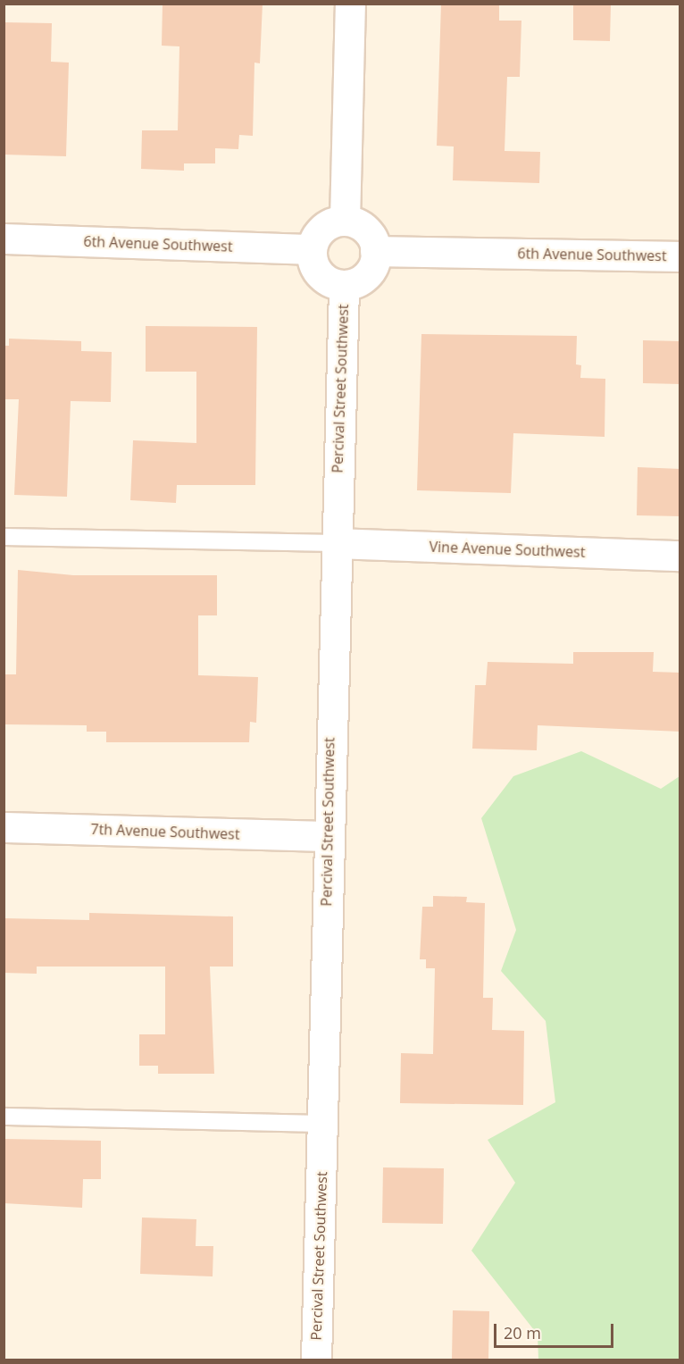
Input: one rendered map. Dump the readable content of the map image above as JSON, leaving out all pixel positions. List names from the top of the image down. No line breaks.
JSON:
{"streets":{"street":["6th Avenue Southwest","Percival Street Southwest","Vine Avenue Southwest","7th Avenue Southwest"]},"crossings":[["6th Avenue Southwest","Percival Street Southwest"],["Percival Street Southwest","Vine Avenue Southwest"],["Percival Street Southwest","7th Avenue Southwest"]],"scale_bar":"20 m"}
